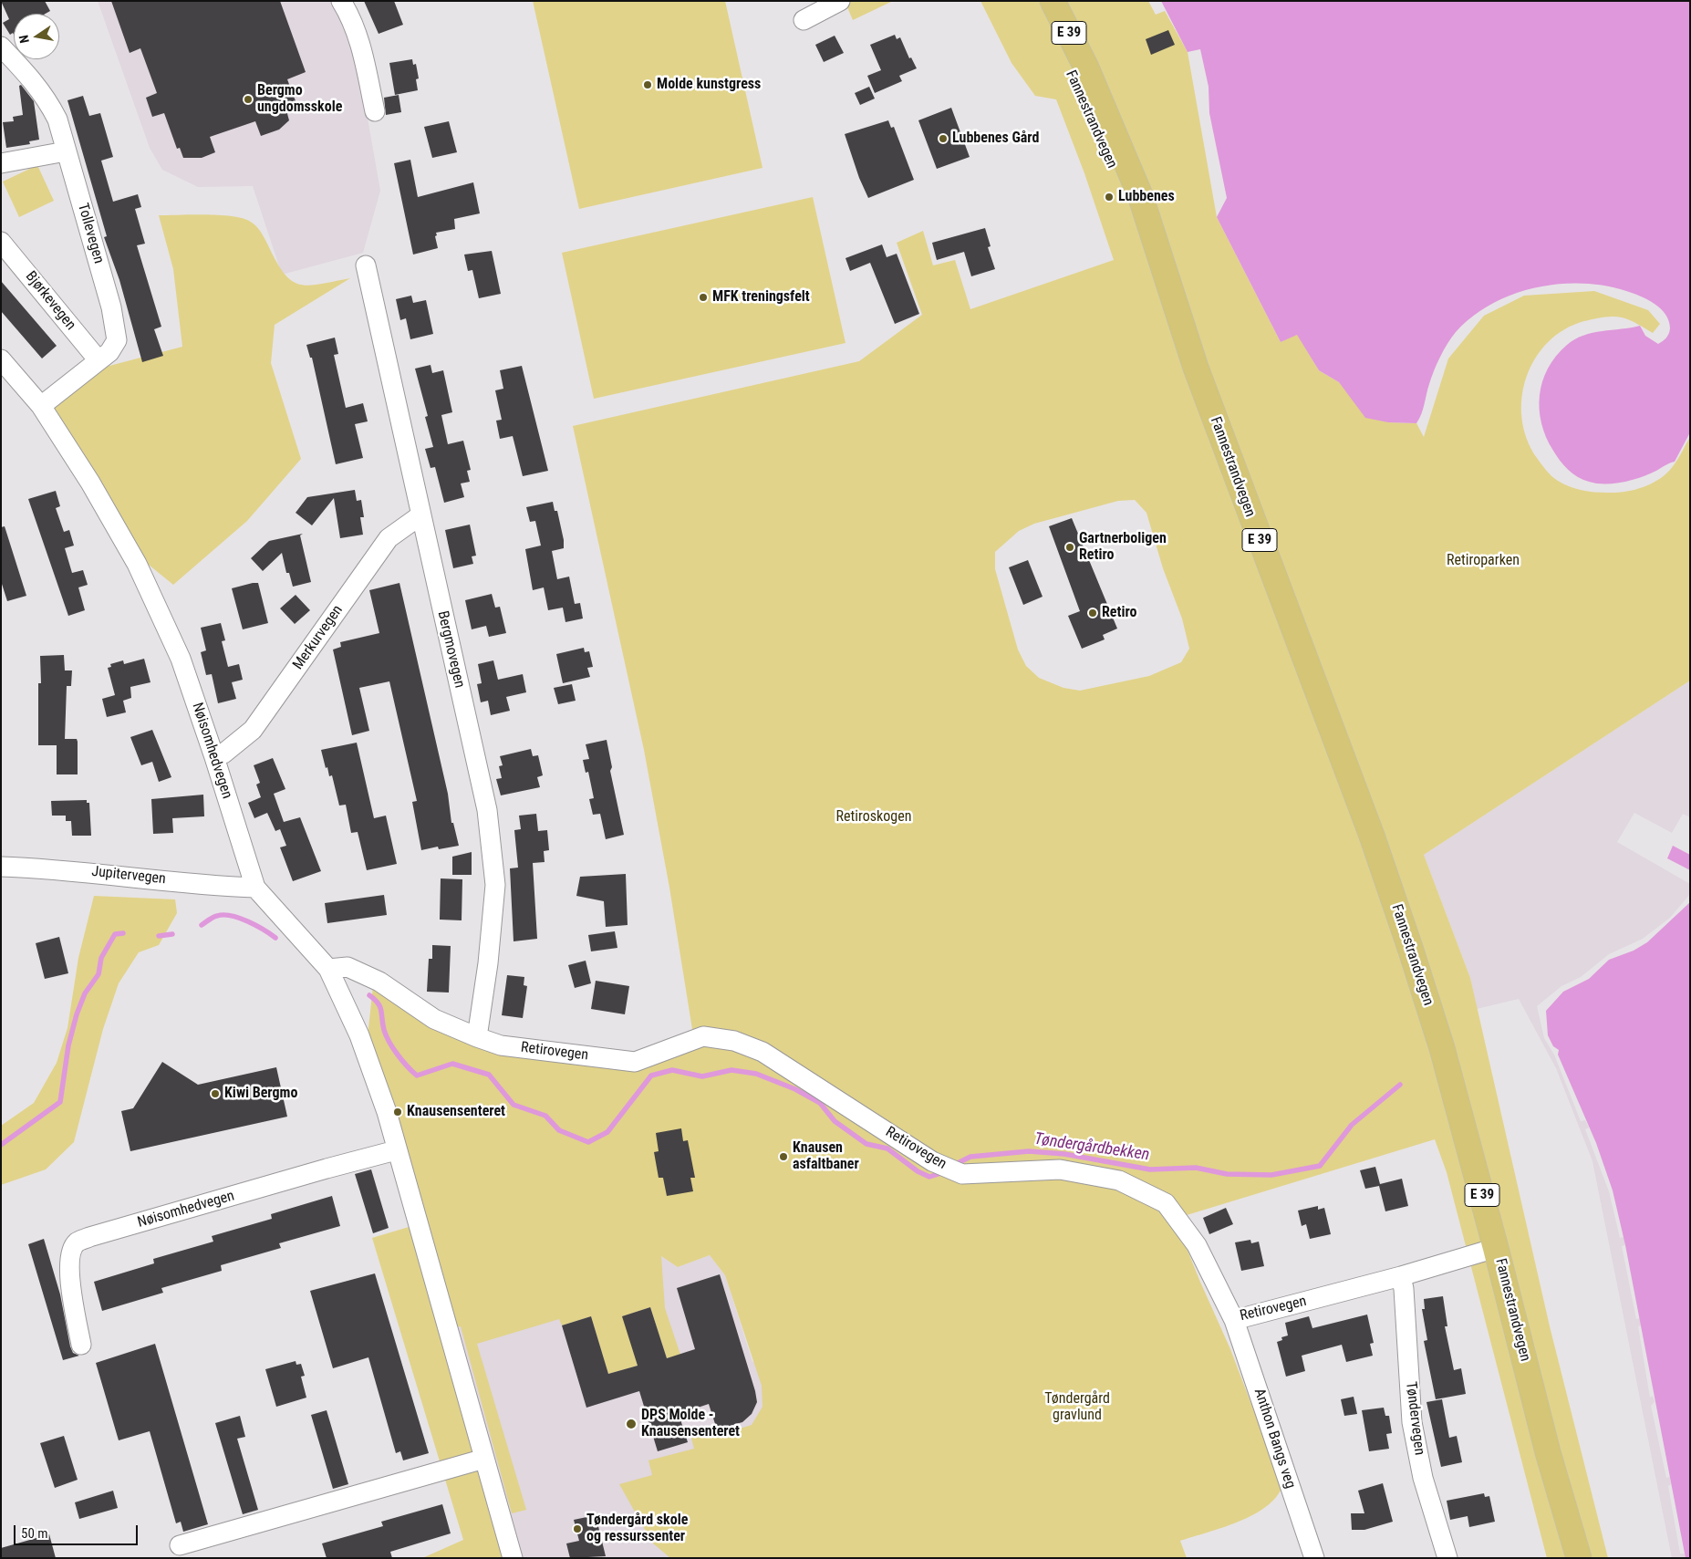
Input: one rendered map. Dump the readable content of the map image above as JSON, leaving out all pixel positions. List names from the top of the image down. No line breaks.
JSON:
{"streets":{"highway":["E 39","Fannestrandvegen"],"street":["Tollevegen","Bjørkevegen","Merkurvegen","Bergmovegen","Nøisomhedvegen","Jupitervegen","Retirovegen","Tøndervegen","Anthon Bangs veg"]},"crossings":[["Fannestrandvegen","Retirovegen"],["Tollevegen","Bjørkevegen"],["Tollevegen","Nøisomhedvegen"],["Merkurvegen","Bergmovegen"],["Merkurvegen","Nøisomhedvegen"],["Bergmovegen","Retirovegen"],["Nøisomhedvegen","Jupitervegen"],["Nøisomhedvegen","Retirovegen"],["Retirovegen","Tøndervegen"],["Retirovegen","Anthon Bangs veg"]],"water":["Tøndergårdbekken"],"parks":["Retiroparken","Retiroskogen","Tøndergård gravlund"],"places":["Molde kunstgress","Bergmo ungdomsskole","Lubbenes Gård","Lubbenes","MFK treningsfelt","Gartnerboligen Retiro","Retiro","Kiwi Bergmo","Knausensenteret","Knausen asfaltbaner","DPS Molde - Knausensenteret","Tøndergård skole og ressurssenter"],"scale_bar":"50 m","north":"left"}
